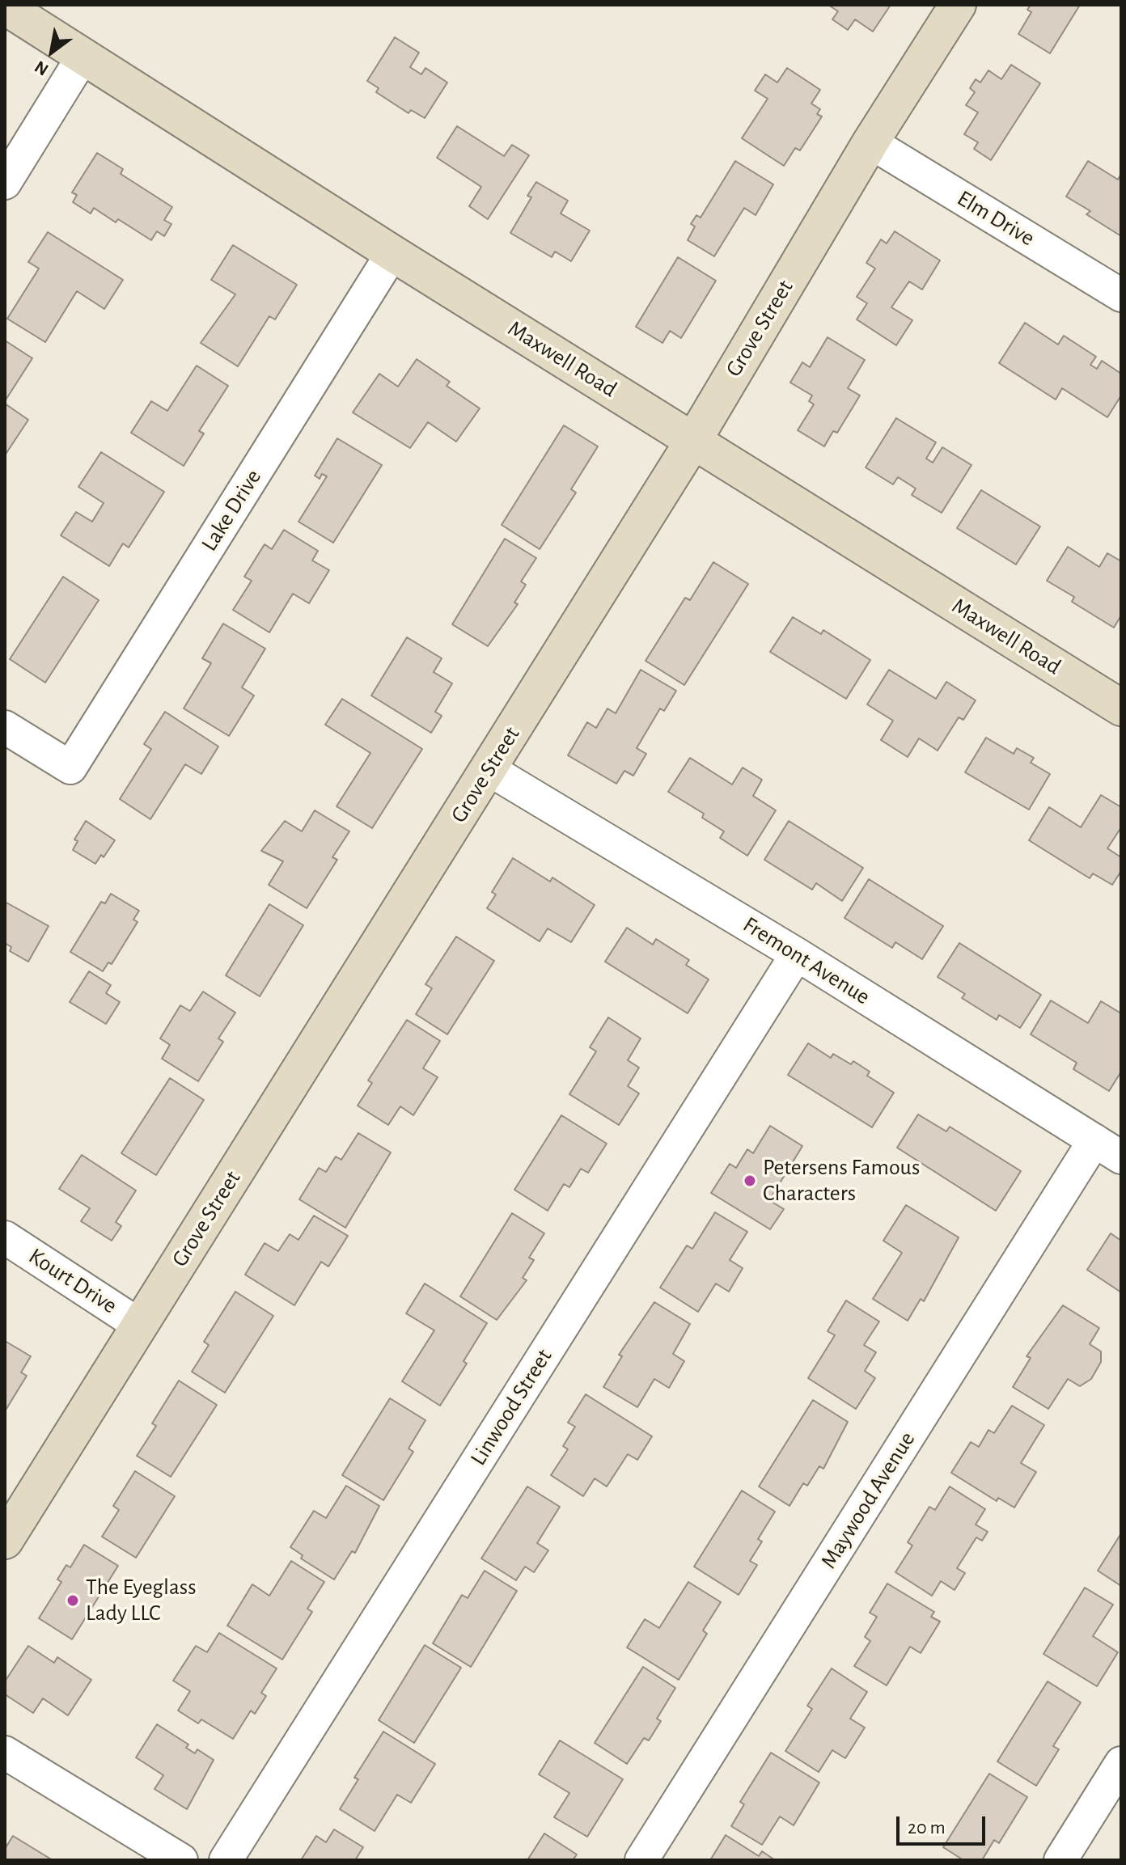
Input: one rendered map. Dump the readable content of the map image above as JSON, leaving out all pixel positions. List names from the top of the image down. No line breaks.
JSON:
{"streets":{"street":["Elm Drive","Grove Street","Maxwell Road","Lake Drive","Fremont Avenue","Kourt Drive","Linwood Street","Maywood Avenue"]},"crossings":[["Elm Drive","Grove Street"],["Grove Street","Maxwell Road"],["Grove Street","Fremont Avenue"],["Grove Street","Kourt Drive"],["Maxwell Road","Lake Drive"],["Fremont Avenue","Linwood Street"],["Fremont Avenue","Maywood Avenue"]],"places":["Petersens Famous Characters","The Eyeglass Lady LLC"],"scale_bar":"20 m","north":"bottom left"}
